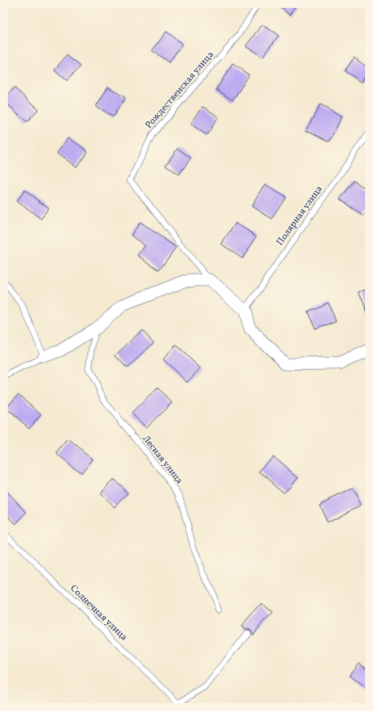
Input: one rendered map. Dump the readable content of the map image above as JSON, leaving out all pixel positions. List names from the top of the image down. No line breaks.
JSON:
{"streets":{"lane":["Рождественская улица","Полярная улица","Лесная улица","Солнечная улица"]}}
